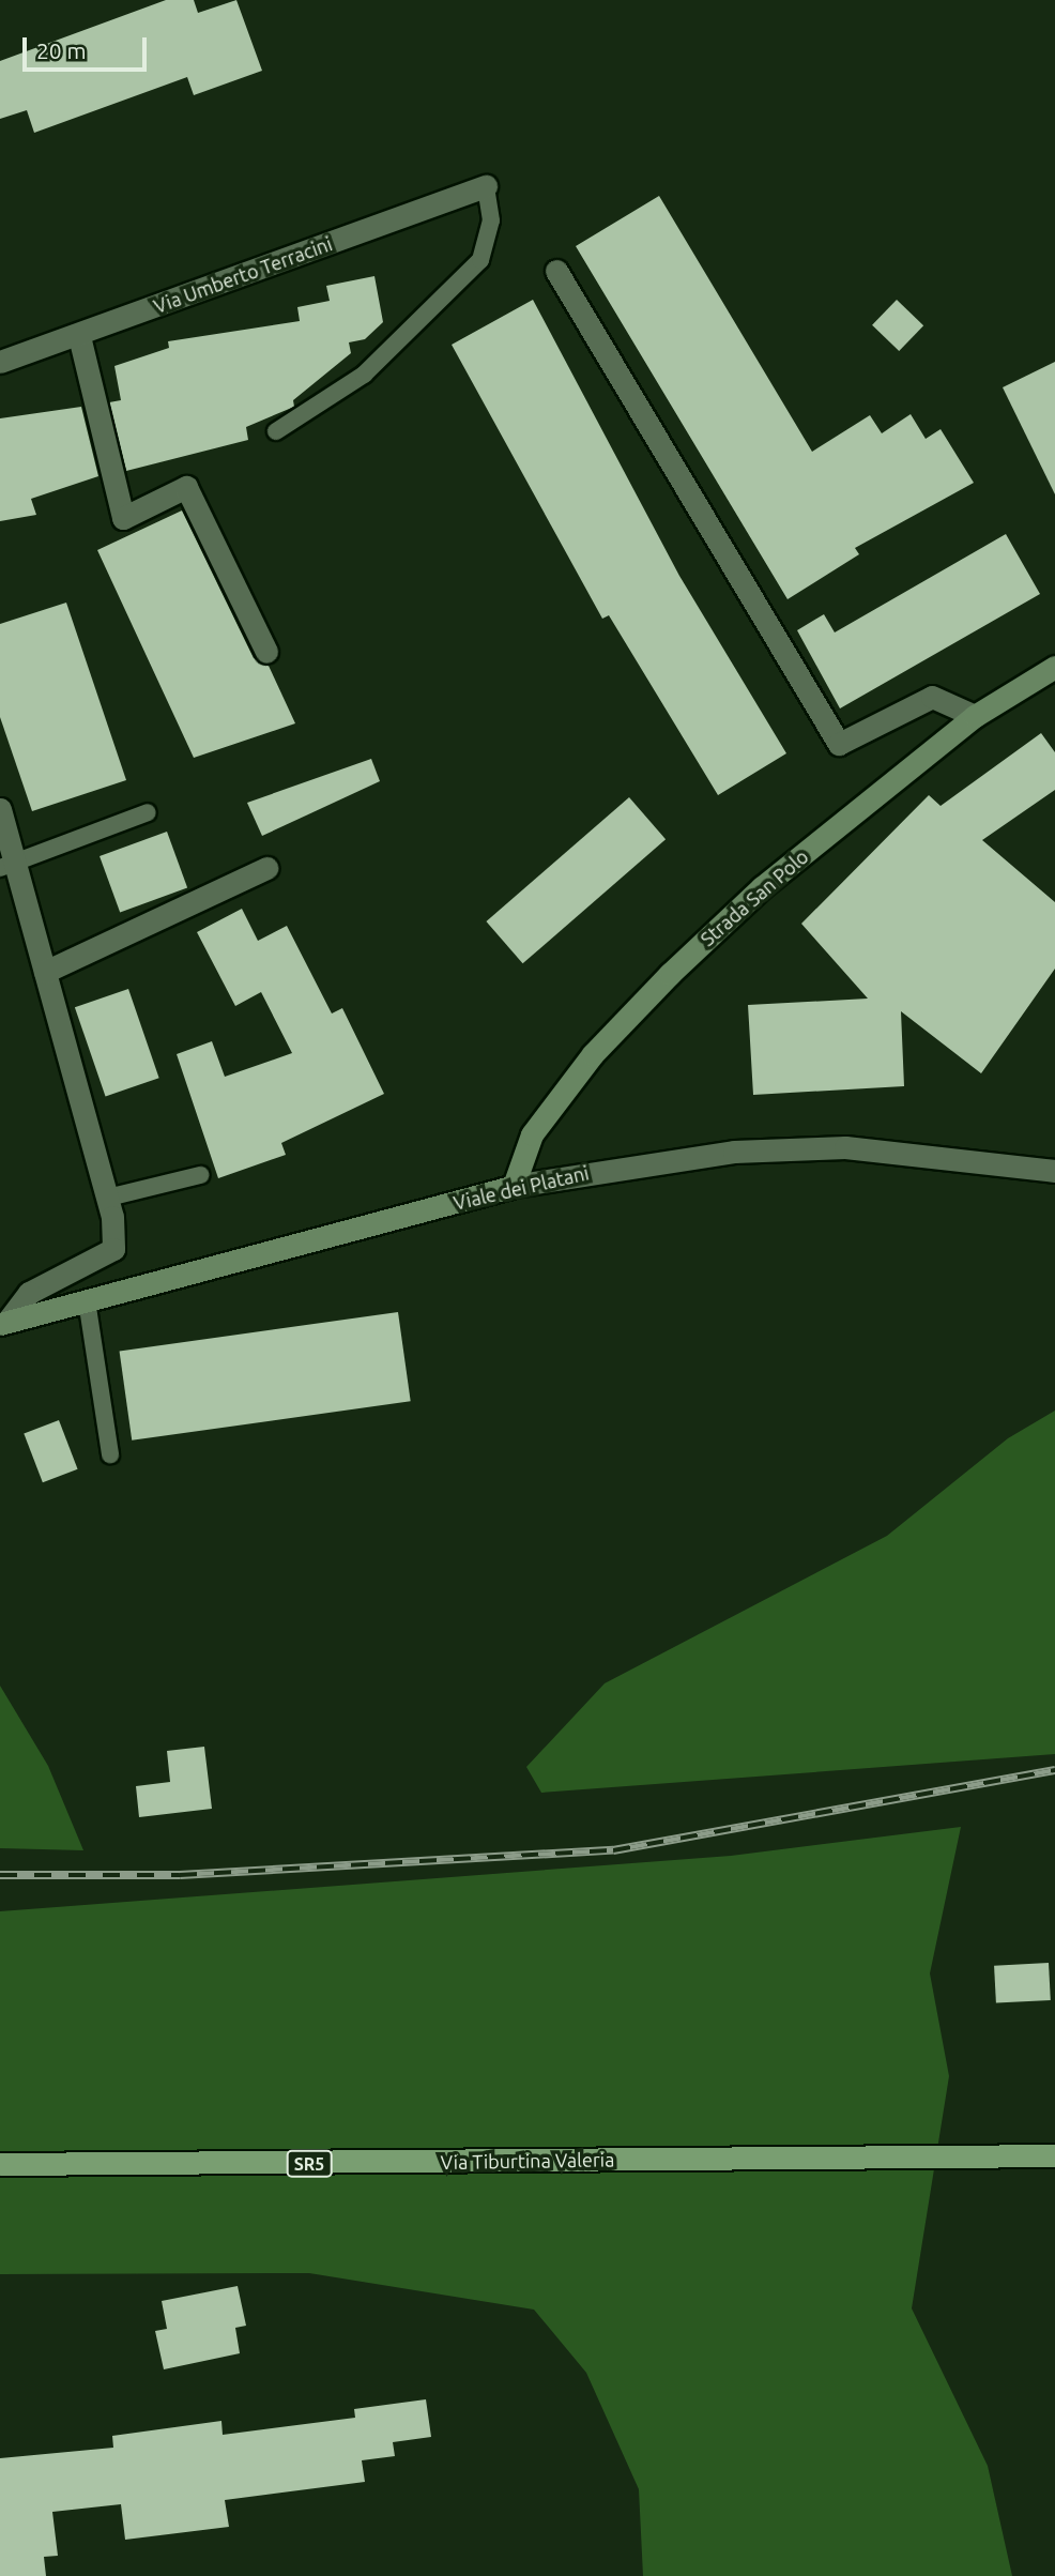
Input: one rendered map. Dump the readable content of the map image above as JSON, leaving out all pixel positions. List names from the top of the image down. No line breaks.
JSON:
{"streets":{"main road":["Via Tiburtina Valeria","SR5"],"street":["Via Umberto Terracini","Strada San Polo","Viale dei Platani"]},"crossings":[["Strada San Polo","Viale dei Platani"]],"scale_bar":"20 m"}
